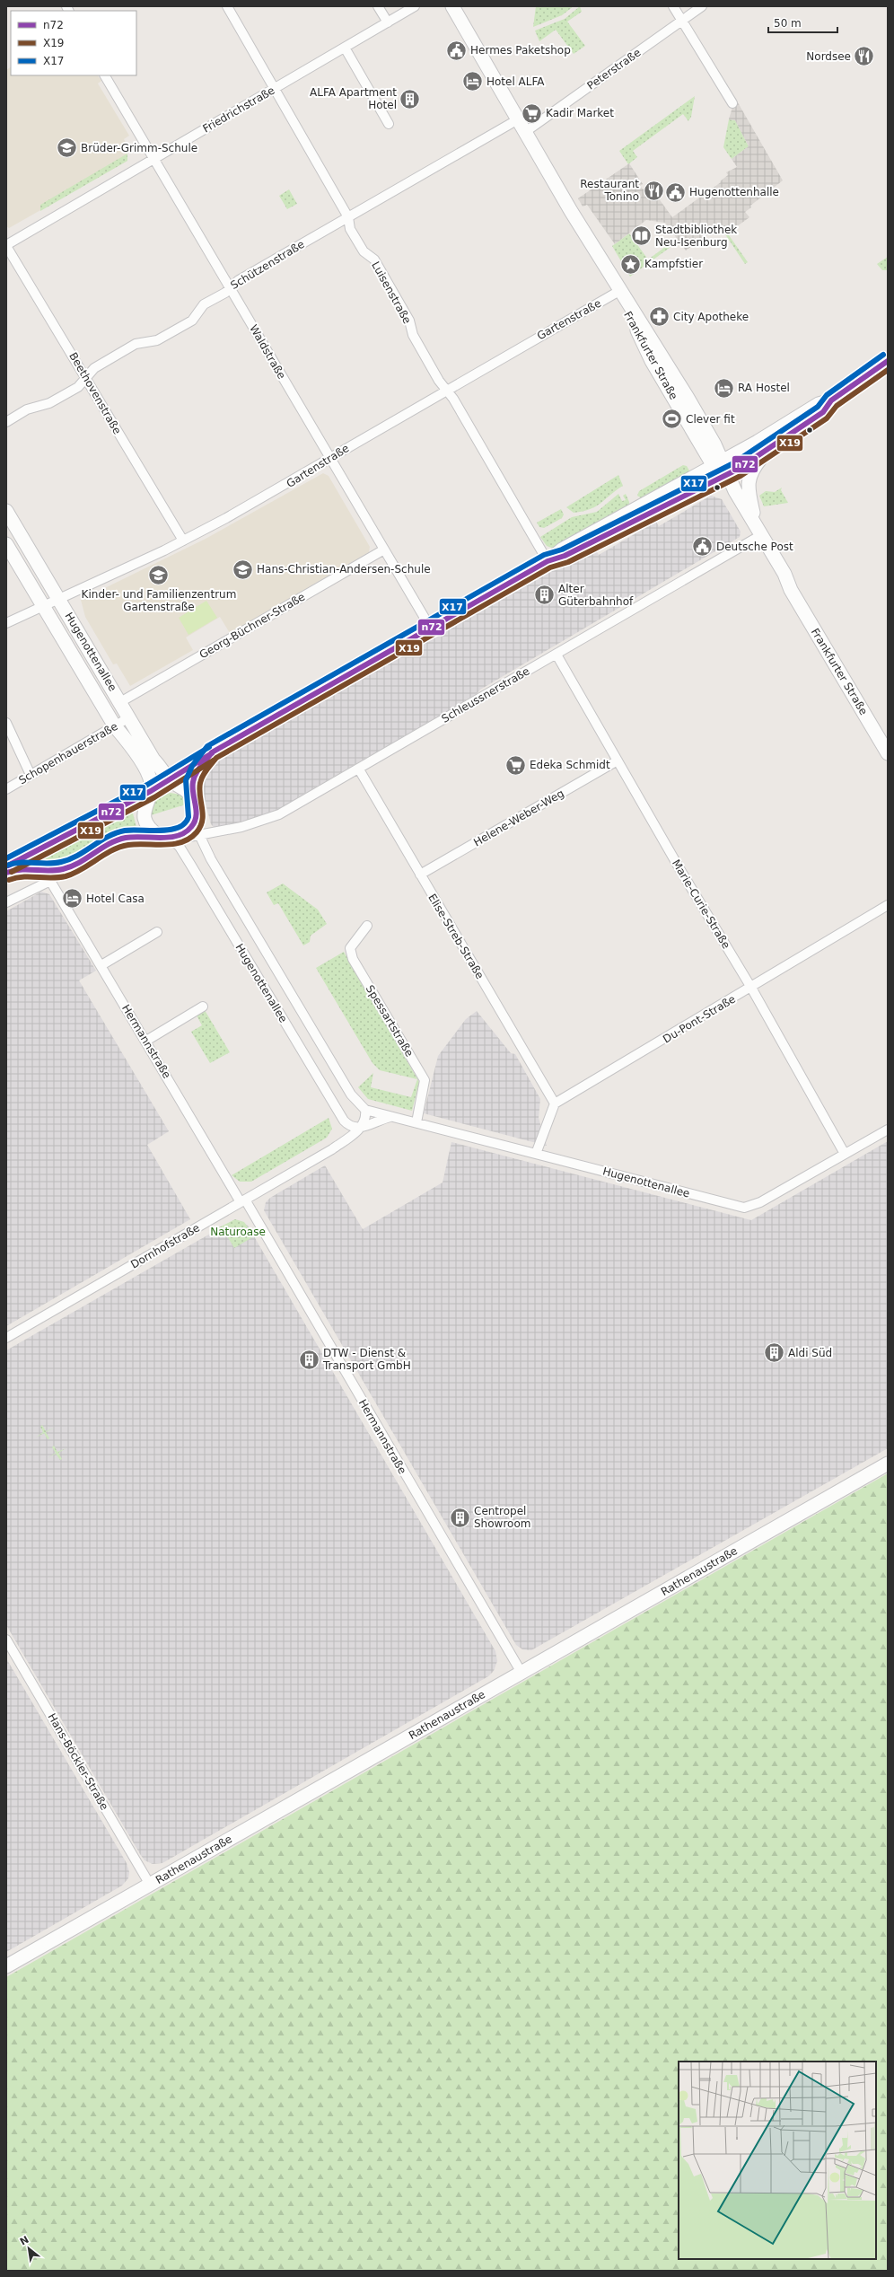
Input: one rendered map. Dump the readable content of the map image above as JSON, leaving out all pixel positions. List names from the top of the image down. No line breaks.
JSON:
{"streets":{"main road":["Frankfurter Straße","Hugenottenallee","Rathenaustraße"],"street":["Peterstraße","Friedrichstraße","Schützenstraße","Luisenstraße","Gartenstraße","Waldstraße","Beethovenstraße","Georg-Büchner-Straße","Schleussnerstraße","Schopenhauerstraße","Helene-Weber-Weg","Marie-Curie-Straße","Elise-Streb-Straße","Du-Pont-Straße","Spessartstraße","Hermannstraße","Dornhofstraße","Hans-Böckler-Straße"]},"crossings":[["Peterstraße","Frankfurter Straße"],["Friedrichstraße","Luisenstraße"],["Friedrichstraße","Waldstraße"],["Friedrichstraße","Beethovenstraße"],["Schützenstraße","Luisenstraße"],["Schützenstraße","Waldstraße"],["Schützenstraße","Frankfurter Straße"],["Schützenstraße","Beethovenstraße"],["Luisenstraße","Gartenstraße"],["Gartenstraße","Waldstraße"],["Gartenstraße","Frankfurter Straße"],["Gartenstraße","Beethovenstraße"],["Gartenstraße","Hugenottenallee"],["Waldstraße","Georg-Büchner-Straße"],["Frankfurter Straße","Schleussnerstraße"],["Georg-Büchner-Straße","Hugenottenallee"],["Hugenottenallee","Schleussnerstraße"],["Hugenottenallee","Schopenhauerstraße"],["Hugenottenallee","Marie-Curie-Straße"],["Hugenottenallee","Spessartstraße"],["Hugenottenallee","Dornhofstraße"],["Schleussnerstraße","Marie-Curie-Straße"],["Schleussnerstraße","Elise-Streb-Straße"],["Helene-Weber-Weg","Marie-Curie-Straße"],["Helene-Weber-Weg","Elise-Streb-Straße"],["Marie-Curie-Straße","Du-Pont-Straße"],["Elise-Streb-Straße","Du-Pont-Straße"],["Hermannstraße","Dornhofstraße"],["Hermannstraße","Rathenaustraße"],["Rathenaustraße","Hans-Böckler-Straße"]],"parks":["Naturoase"],"places":{"public building":["Hermes Paketshop","Hugenottenhalle","Deutsche Post"],"restaurant":["Nordsee","Restaurant Tonino"],"hotel":["Hotel ALFA","RA Hostel","Hotel Casa"],"building":["ALFA Apartment Hotel","Alter Güterbahnhof","Aldi Süd","DTW - Dienst & Transport GmbH","Centropel Showroom"],"supermarket":["Kadir Market","Edeka Schmidt"],"school or university":["Brüder-Grimm-Schule","Hans-Christian-Andersen-Schule","Kinder- und Familienzentrum Gartenstraße"],"library":["Stadtbibliothek Neu-Isenburg"],"place":["Kampfstier"],"pharmacy":["City Apotheke"],"sports":["Clever fit"]},"lines":["transit line X17","transit line n72","transit line X19"],"legend":["n72","X19","X17"],"scale_bar":"50 m","north":"top left"}
